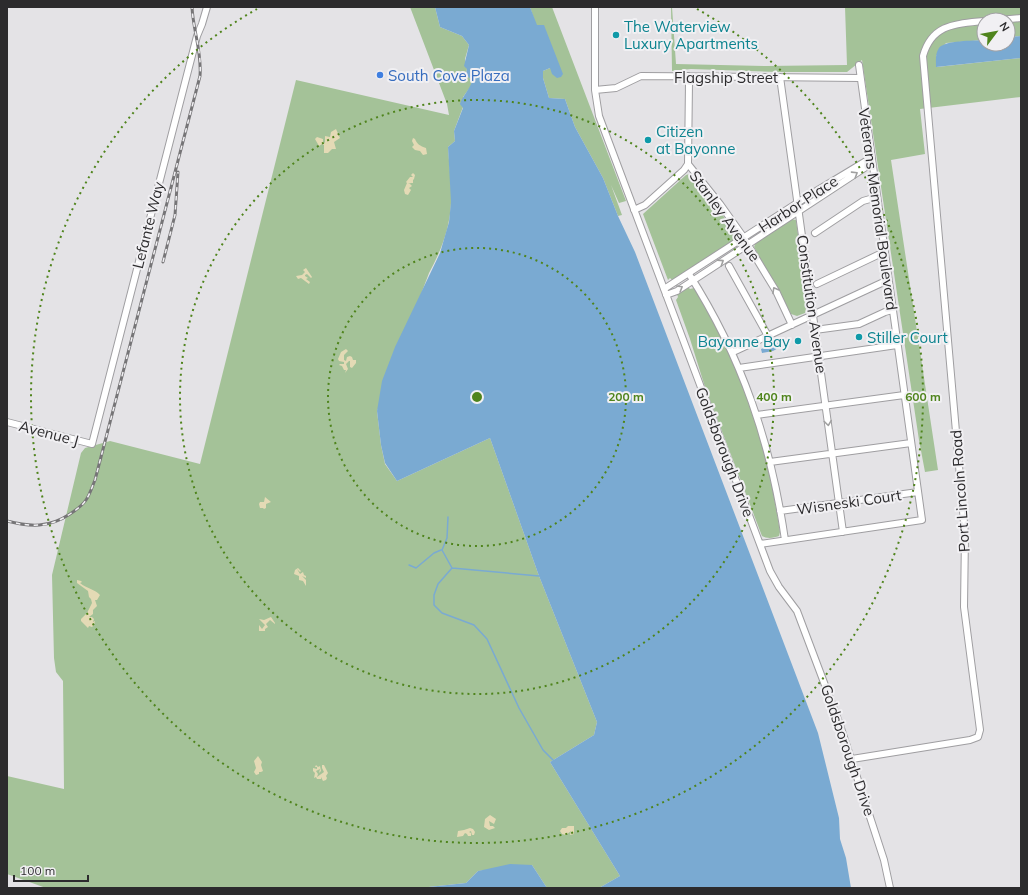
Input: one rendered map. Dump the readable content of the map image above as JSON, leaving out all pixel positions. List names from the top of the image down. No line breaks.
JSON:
{"streets":{"street":["Flagship Street","Harbor Place","Veterans Memorial Boulevard","Stanley Avenue","Lefante Way","Constitution Avenue","Avenue J","Goldsborough Drive","Port Lincoln Road","Wisneski Court"]},"crossings":[["Flagship Street","Veterans Memorial Boulevard"],["Flagship Street","Stanley Avenue"],["Flagship Street","Constitution Avenue"],["Flagship Street","Goldsborough Drive"],["Harbor Place","Veterans Memorial Boulevard"],["Harbor Place","Stanley Avenue"],["Harbor Place","Constitution Avenue"],["Harbor Place","Goldsborough Drive"],["Veterans Memorial Boulevard","Constitution Avenue"],["Veterans Memorial Boulevard","Wisneski Court"],["Lefante Way","Avenue J"],["Constitution Avenue","Wisneski Court"],["Goldsborough Drive","Port Lincoln Road"]],"places":["The Waterview Luxury Apartments","South Cove Plaza","Citizen at Bayonne","Stiller Court","Bayonne Bay"],"scale_bar":"100 m","north":"top right","rings":["200 m","400 m","600 m"]}
